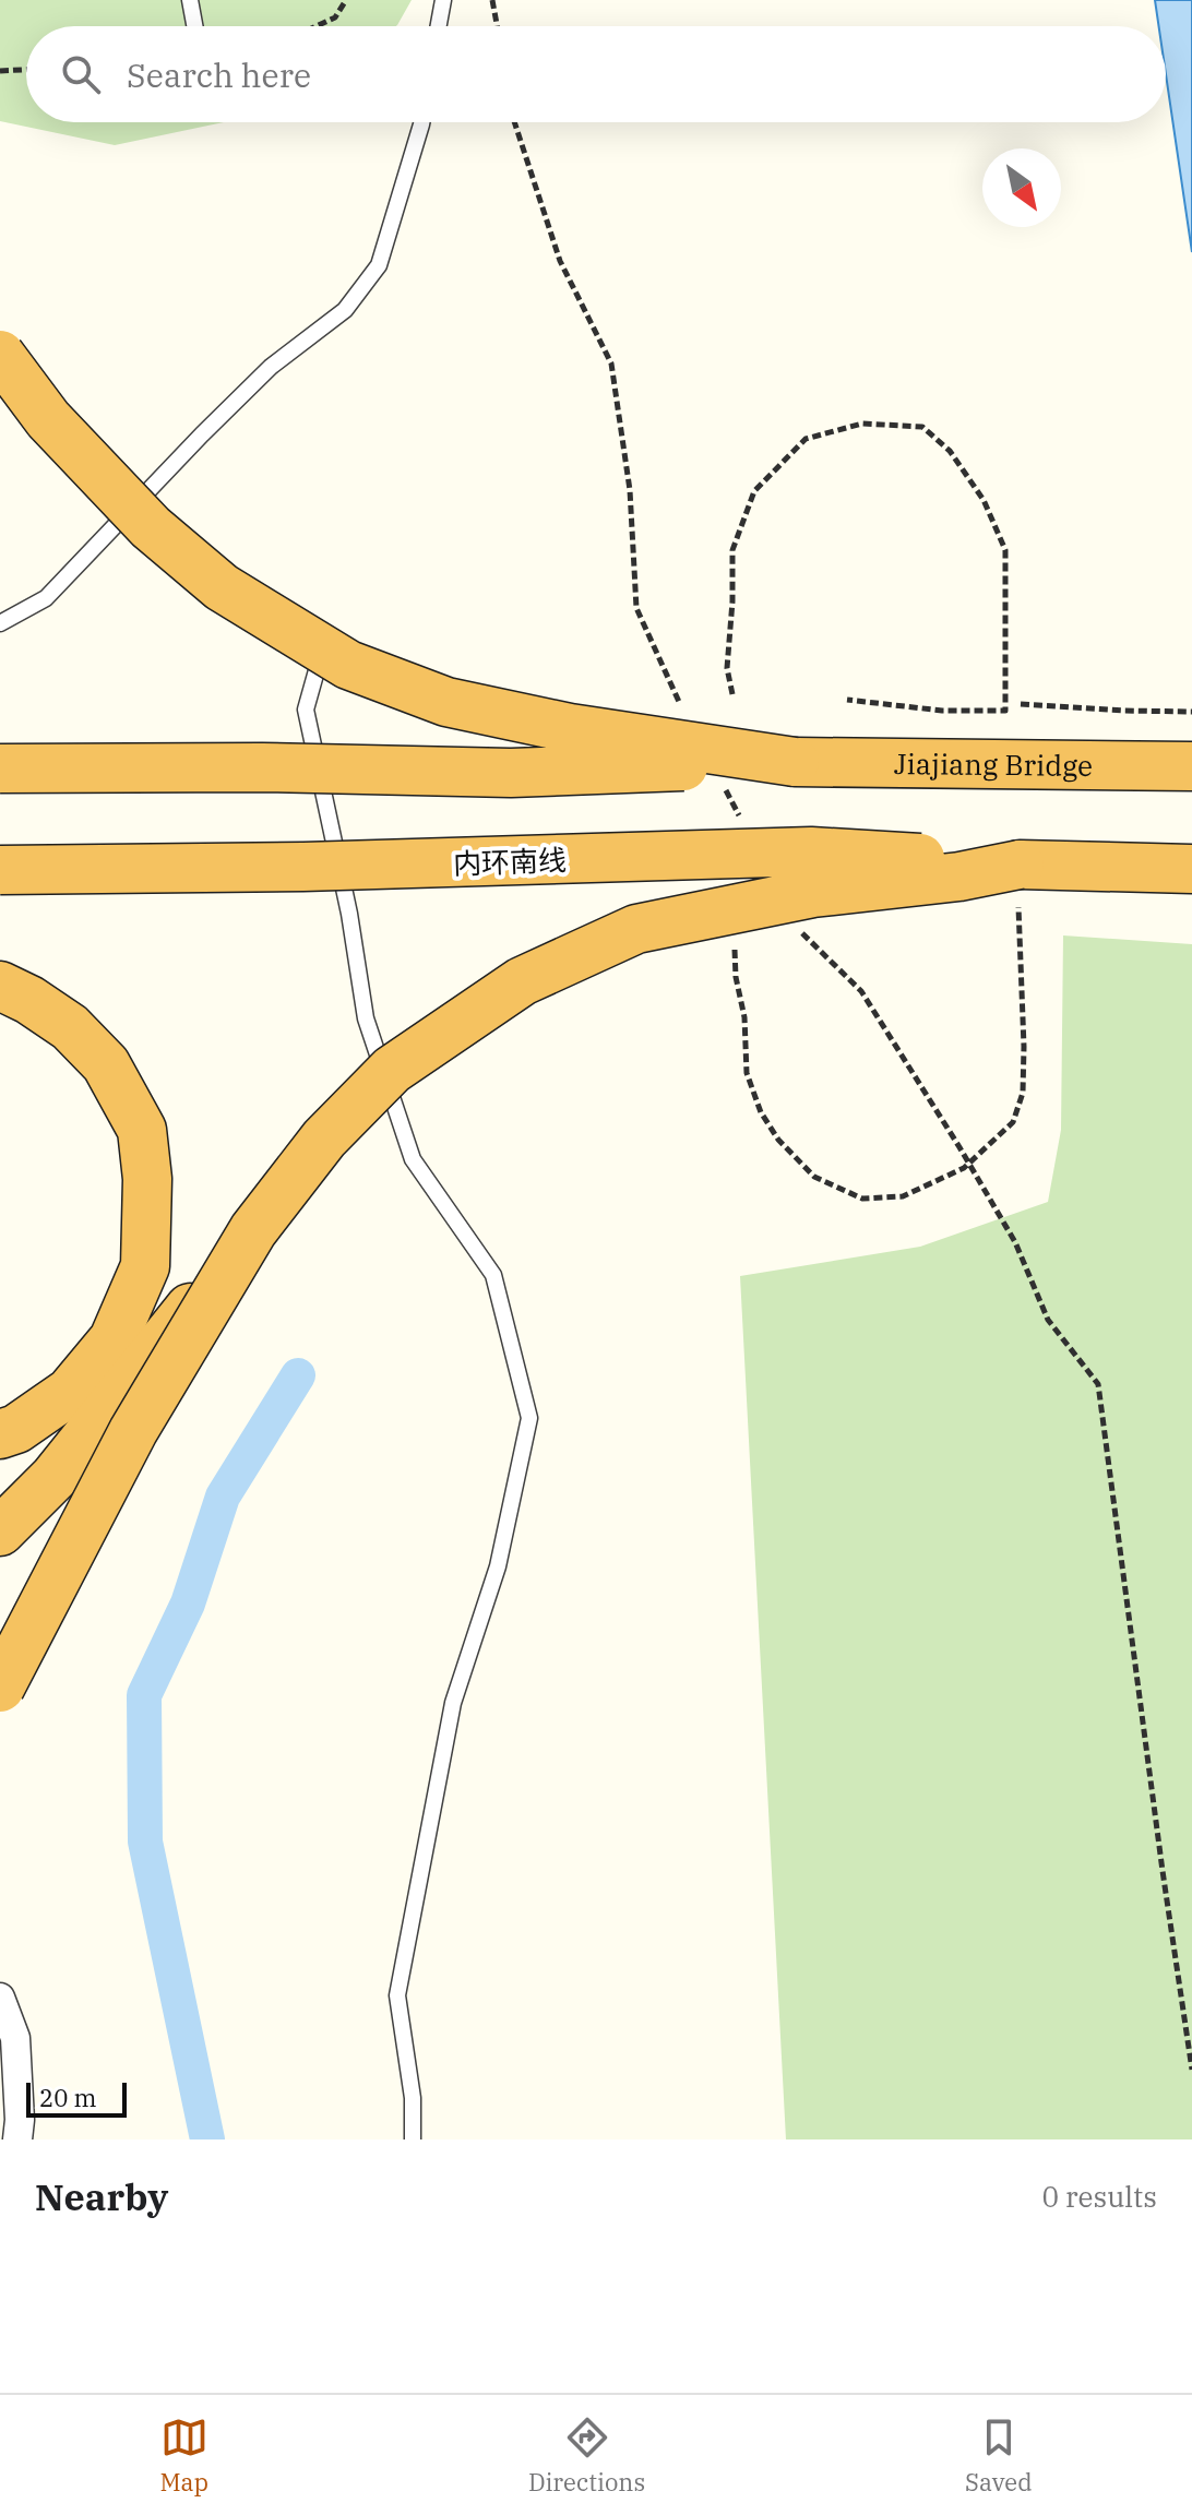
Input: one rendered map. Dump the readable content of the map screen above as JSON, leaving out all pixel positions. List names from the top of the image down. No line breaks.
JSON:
{"streets":{"highway":["Jiajiang Bridge","内环南线"]},"scale_bar":"20 m","north":"bottom right","page":{"search":"Search here","scale":"20 m","heading":["Nearby","0 results"],"nav":["Map","Directions","Saved"]}}
